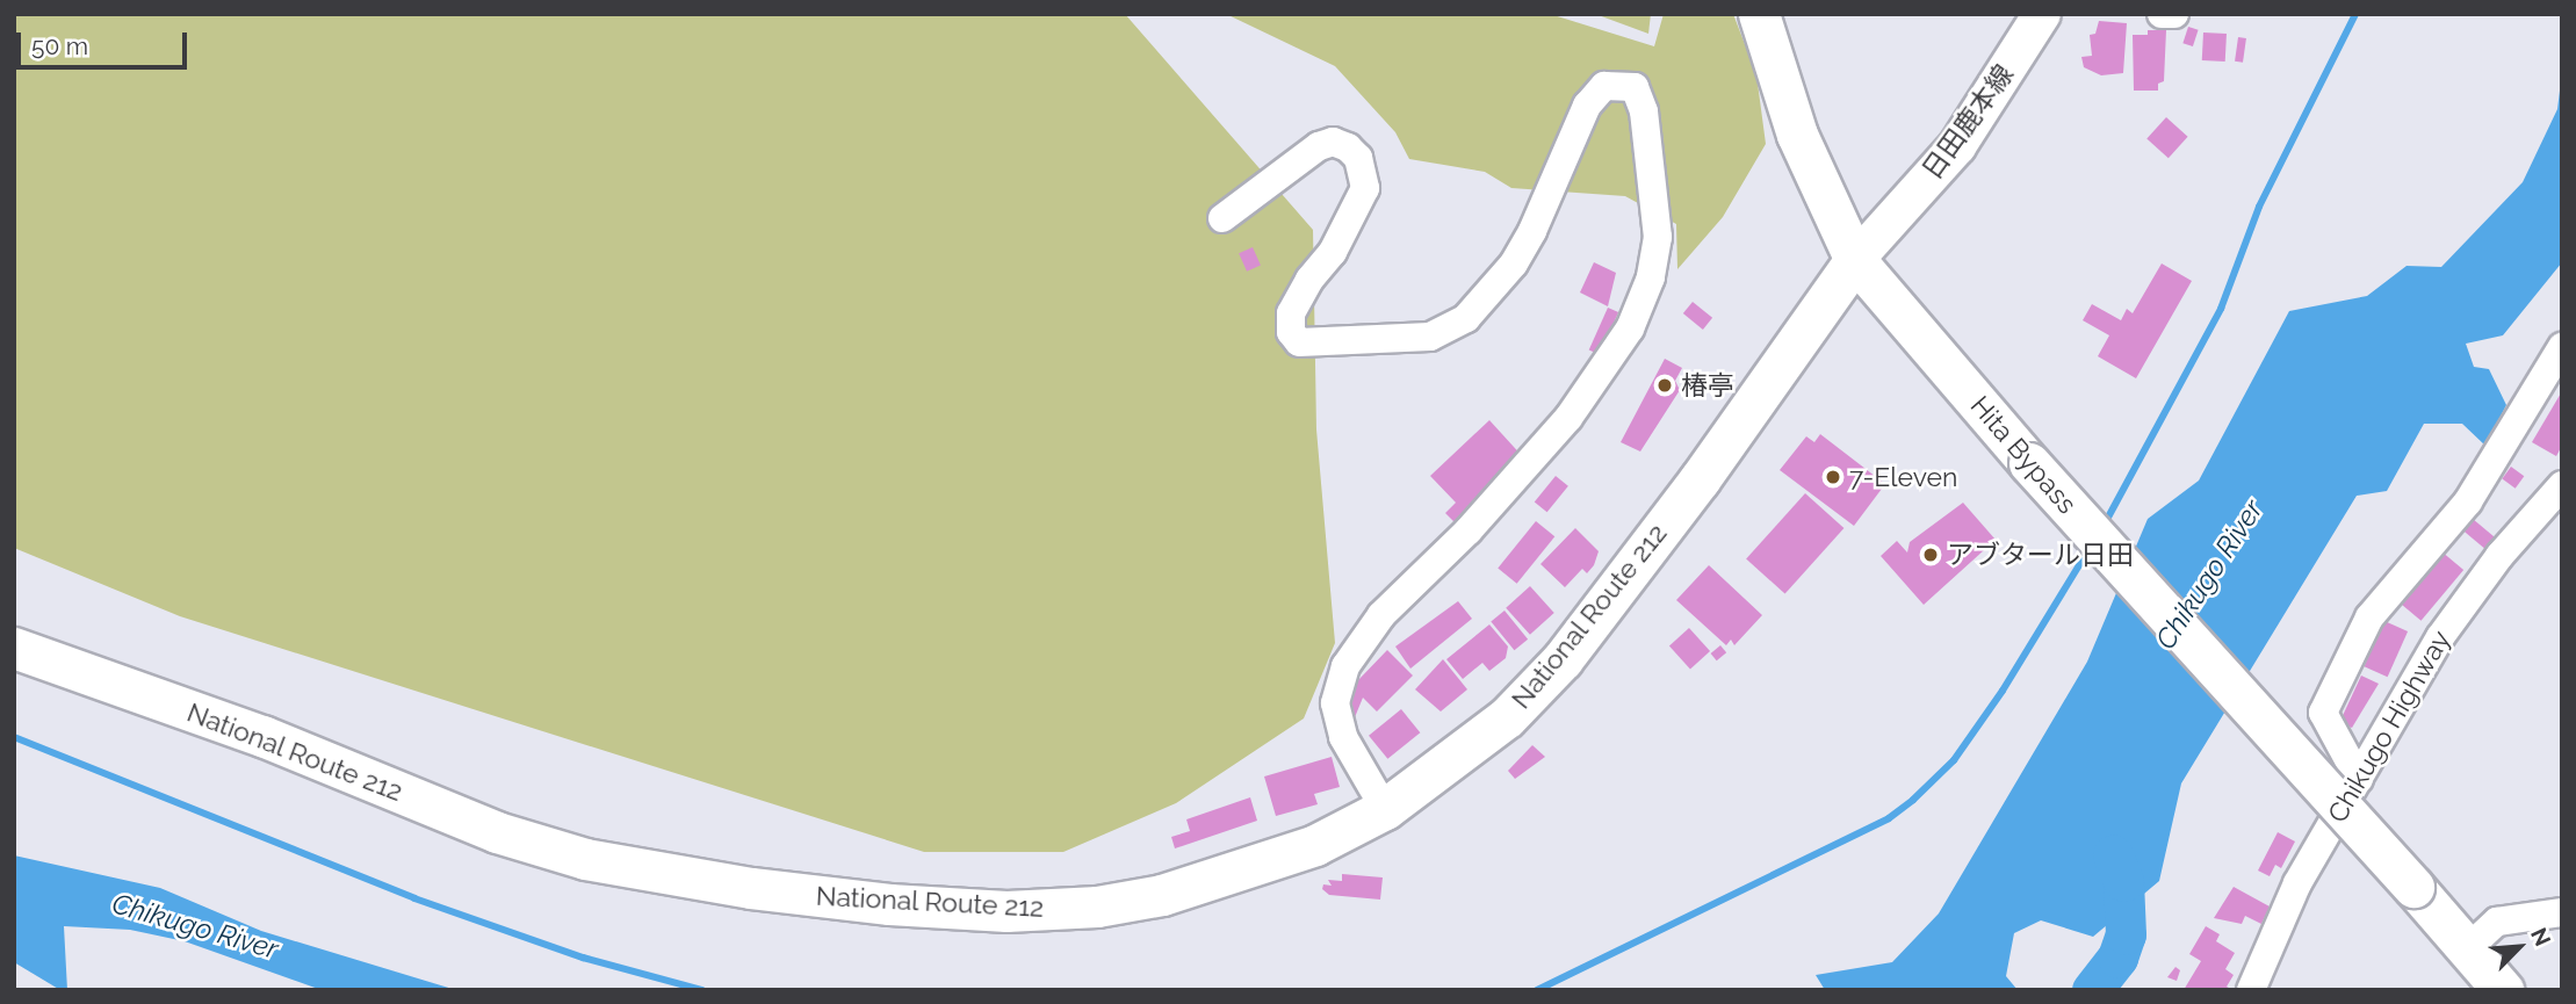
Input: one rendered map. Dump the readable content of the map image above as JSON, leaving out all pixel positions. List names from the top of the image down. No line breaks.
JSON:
{"streets":{"highway":["Hita Bypass","National Route 212"],"main road":["日田鹿本線"],"street":["Chikugo Highway"]},"crossings":[["日田鹿本線","Hita Bypass"],["日田鹿本線","National Route 212"],["Hita Bypass","National Route 212"]],"water":["Chikugo River"],"places":["椿亭","7-Eleven","アブタール日田"],"scale_bar":"50 m","north":"top right"}
